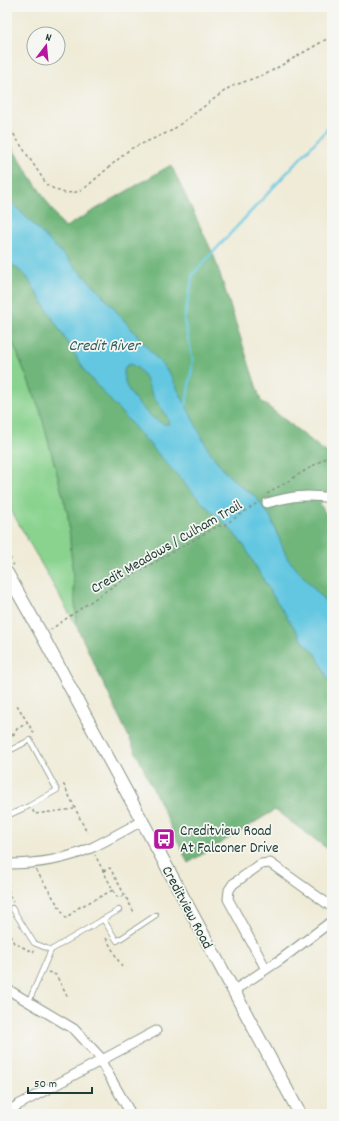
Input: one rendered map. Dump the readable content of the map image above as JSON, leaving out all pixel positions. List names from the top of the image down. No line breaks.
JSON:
{"streets":{"main road":["Creditview Road"],"path":["Credit Meadows / Culham Trail"]},"water":["Credit River"],"places":{"bus stop":["Creditview Road At Falconer Drive"]},"scale_bar":"50 m","north":"top"}
